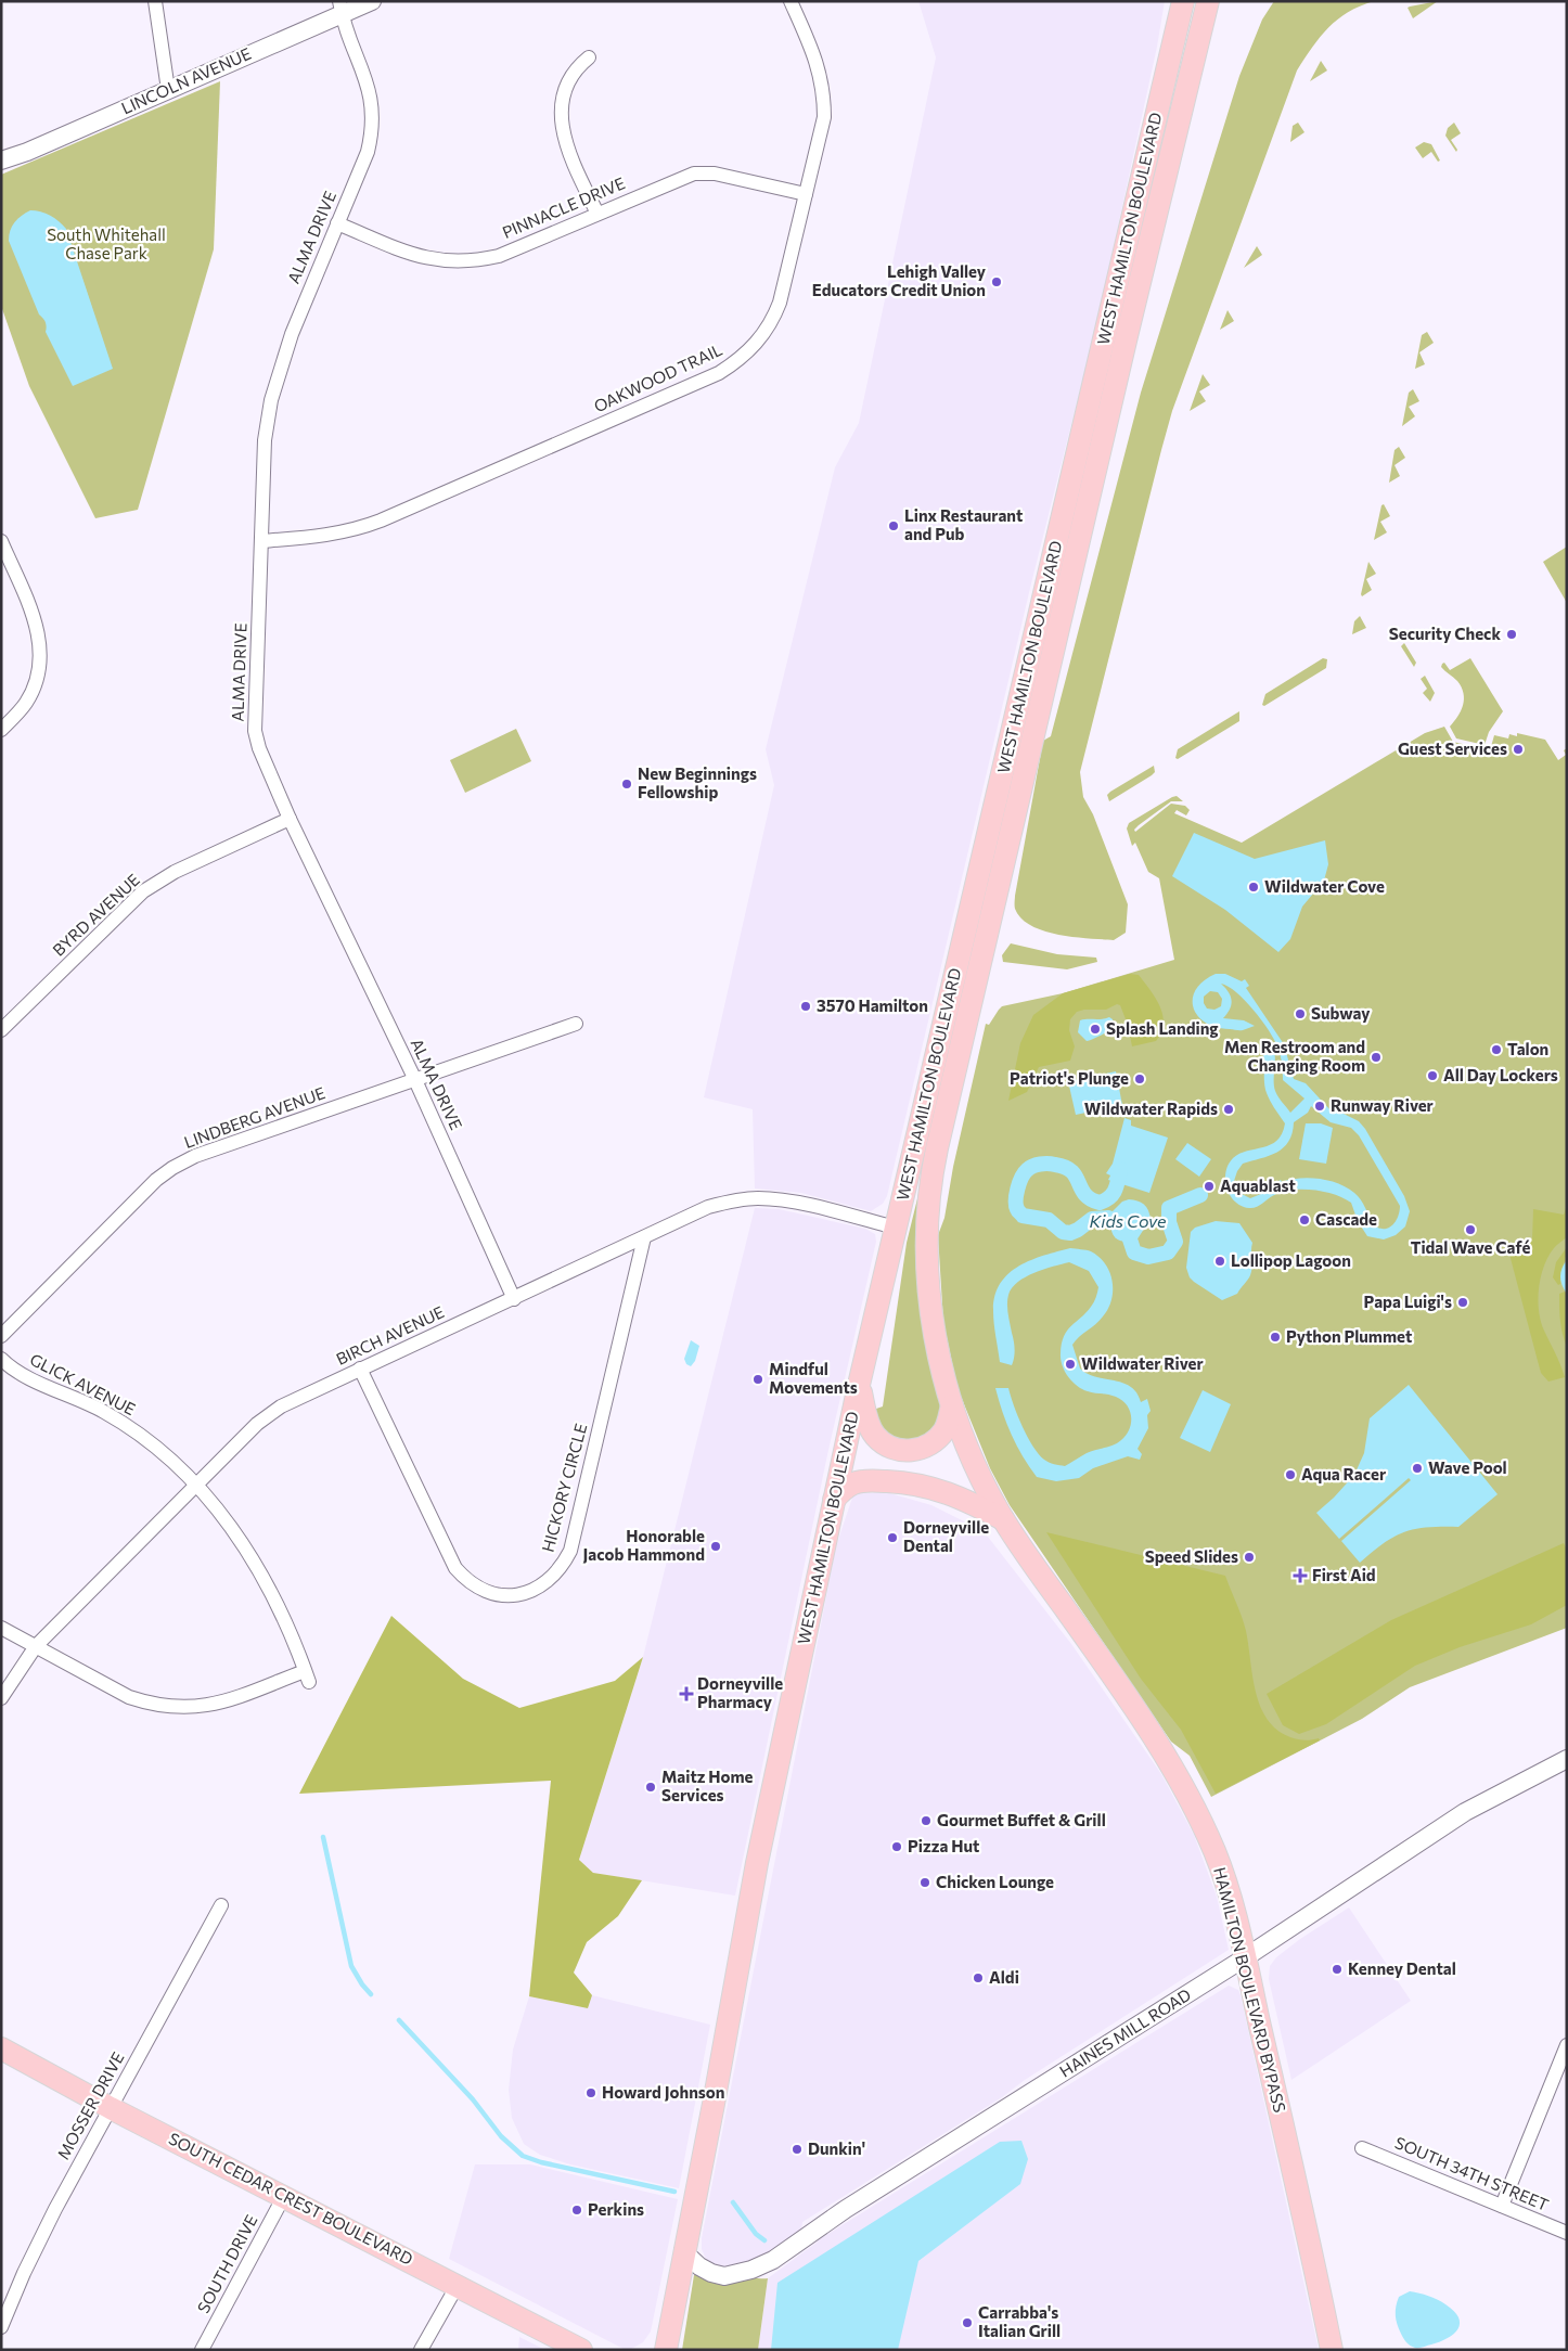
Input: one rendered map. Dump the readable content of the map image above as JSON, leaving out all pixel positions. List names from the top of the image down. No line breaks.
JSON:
{"streets":{"main road":["WEST HAMILTON BOULEVARD","HAMILTON BOULEVARD BYPASS","SOUTH CEDAR CREST BOULEVARD"],"street":["LINCOLN AVENUE","PINNACLE DRIVE","ALMA DRIVE","OAKWOOD TRAIL","BYRD AVENUE","LINDBERG AVENUE","BIRCH AVENUE","GLICK AVENUE","HICKORY CIRCLE","HAINES MILL ROAD","MOSSER DRIVE","SOUTH 34TH STREET","SOUTH DRIVE"]},"crossings":[["LINCOLN AVENUE","ALMA DRIVE"],["PINNACLE DRIVE","ALMA DRIVE"],["PINNACLE DRIVE","OAKWOOD TRAIL"],["WEST HAMILTON BOULEVARD","BIRCH AVENUE"],["WEST HAMILTON BOULEVARD","HAMILTON BOULEVARD BYPASS"],["WEST HAMILTON BOULEVARD","HAINES MILL ROAD"],["ALMA DRIVE","OAKWOOD TRAIL"],["ALMA DRIVE","BYRD AVENUE"],["ALMA DRIVE","LINDBERG AVENUE"],["ALMA DRIVE","BIRCH AVENUE"],["BIRCH AVENUE","GLICK AVENUE"],["BIRCH AVENUE","HICKORY CIRCLE"],["HAMILTON BOULEVARD BYPASS","HAINES MILL ROAD"],["MOSSER DRIVE","SOUTH CEDAR CREST BOULEVARD"],["SOUTH CEDAR CREST BOULEVARD","SOUTH DRIVE"]],"water":["Kids Cove"],"parks":["South Whitehall Chase Park"],"places":{"other":["Lehigh Valley Educators Credit Union","Linx Restaurant and Pub","Security Check","Guest Services","New Beginnings Fellowship","Wildwater Cove","3570 Hamilton","Subway","Splash Landing","Talon","Men Restroom and Changing Room","All Day Lockers","Patriot's Plunge","Runway River","Wildwater Rapids","Aquablast","Cascade","Tidal Wave Café","Lollipop Lagoon","Papa Luigi's","Python Plummet","Wildwater River","Mindful Movements","Wave Pool","Aqua Racer","Dorneyville Dental","Honorable Jacob Hammond","Speed Slides","Maitz Home Services","Gourmet Buffet & Grill","Pizza Hut","Chicken Lounge","Kenney Dental","Aldi","Howard Johnson","Dunkin'","Perkins","Carrabba's Italian Grill"],"health":["First Aid","Dorneyville Pharmacy"]}}
